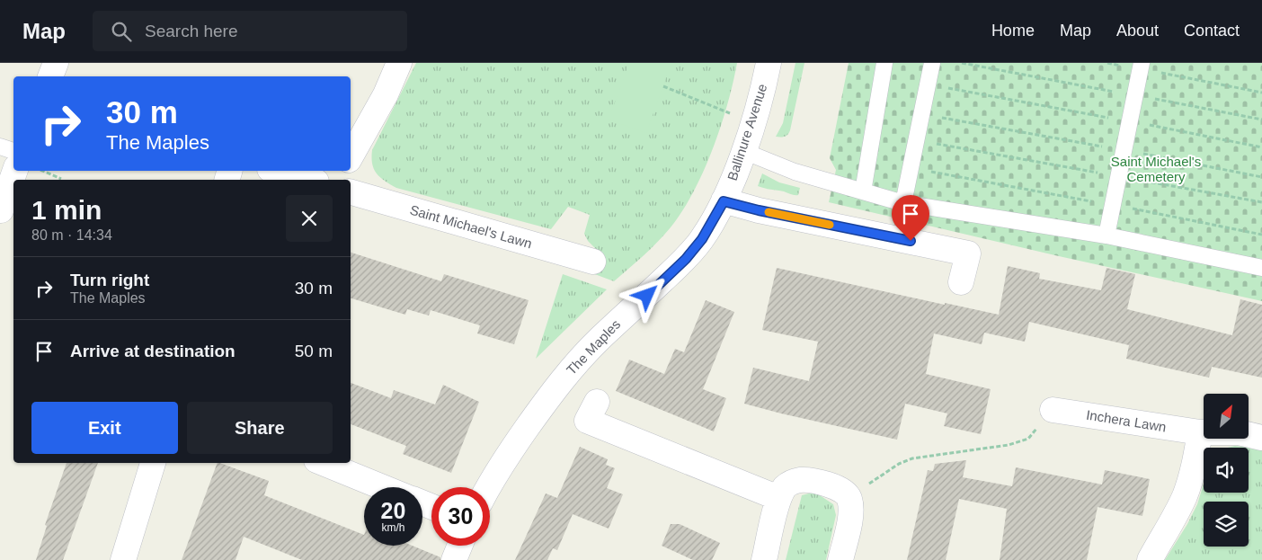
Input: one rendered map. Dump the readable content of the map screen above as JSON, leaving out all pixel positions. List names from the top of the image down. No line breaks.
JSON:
{"streets":{"street":["Ballinure Avenue","Saint Michael's Lawn","The Maples","Inchera Lawn"]},"crossings":[["Ballinure Avenue","The Maples"]],"parks":["Saint Michael's Cemetery"],"north":"top right","page":{"header":"Map","search":"Search here","nav":["Home","Map","About","Contact"],"turn":["30 m","The Maples"],"heading":["1 min","80 m · 14:34"],"list":[{"name":"Turn right","note":"The Maples","value":"30 m"},{"name":"Arrive at destination","value":"50 m"}],"buttons":["Exit","Share"],"speed":"20 km/h","limit":"30"}}
